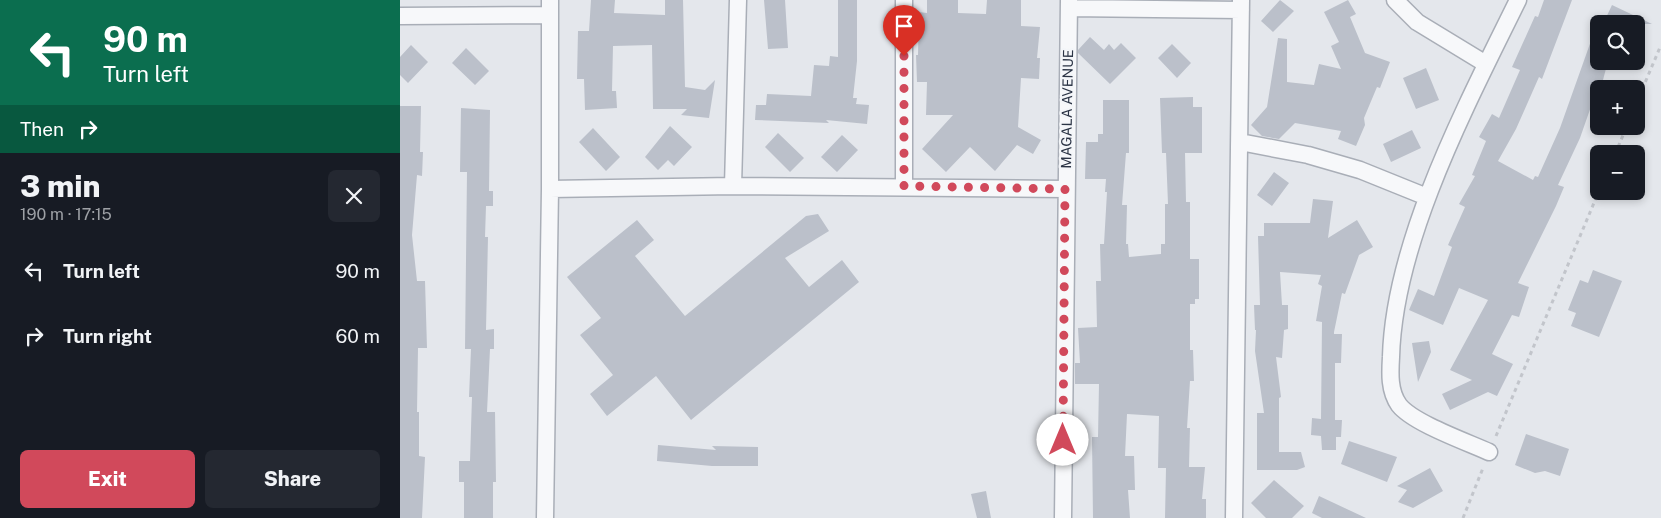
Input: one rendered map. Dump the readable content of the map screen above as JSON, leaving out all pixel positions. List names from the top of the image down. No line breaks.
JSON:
{"streets":{"street":["MAGALA AVENUE"]},"page":{"turn":["90 m","Turn left"],"map_buttons":["+","−"],"then":"Then","heading":["3 min","190 m · 17:15"],"list":[{"name":"Turn left","value":"90 m"},{"name":"Turn right","value":"60 m"}],"buttons":["Exit","Share"]}}
